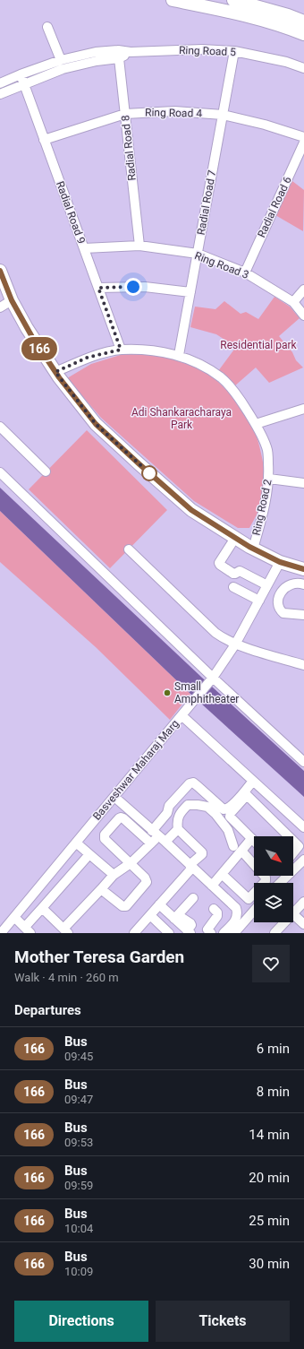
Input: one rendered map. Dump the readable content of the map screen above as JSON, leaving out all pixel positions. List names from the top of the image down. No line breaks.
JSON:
{"streets":{"street":["Ring Road 5","Ring Road 4","Radial Road 8","Radial Road 7","Radial Road 6","Radial Road 9","Ring Road 3","Ring Road 2","Basveshwar Maharaj Marg"]},"crossings":[["Ring Road 5","Radial Road 8"],["Ring Road 5","Radial Road 7"],["Ring Road 5","Radial Road 9"],["Ring Road 4","Radial Road 8"],["Ring Road 4","Radial Road 7"],["Ring Road 4","Radial Road 9"],["Radial Road 8","Ring Road 3"],["Radial Road 7","Ring Road 3"],["Radial Road 7","Ring Road 2"],["Radial Road 6","Ring Road 3"],["Radial Road 9","Ring Road 3"],["Radial Road 9","Ring Road 2"]],"parks":["Residential park","Adi Shankaracharaya Park"],"places":["Small Amphitheater"],"lines":["bus line 166"],"north":"bottom right","page":{"on_map":"166","heading":[["Mother Teresa Garden","Walk · 4 min · 260 m"],"Departures"],"list":[{"mark":"166","name":"Bus","note":"09:45","value":"6 min"},{"mark":"166","name":"Bus","note":"09:47","value":"8 min"},{"mark":"166","name":"Bus","note":"09:53","value":"14 min"},{"mark":"166","name":"Bus","note":"09:59","value":"20 min"},{"mark":"166","name":"Bus","note":"10:04","value":"25 min"},{"mark":"166","name":"Bus","note":"10:09","value":"30 min"}],"buttons":["Directions","Tickets"]}}
